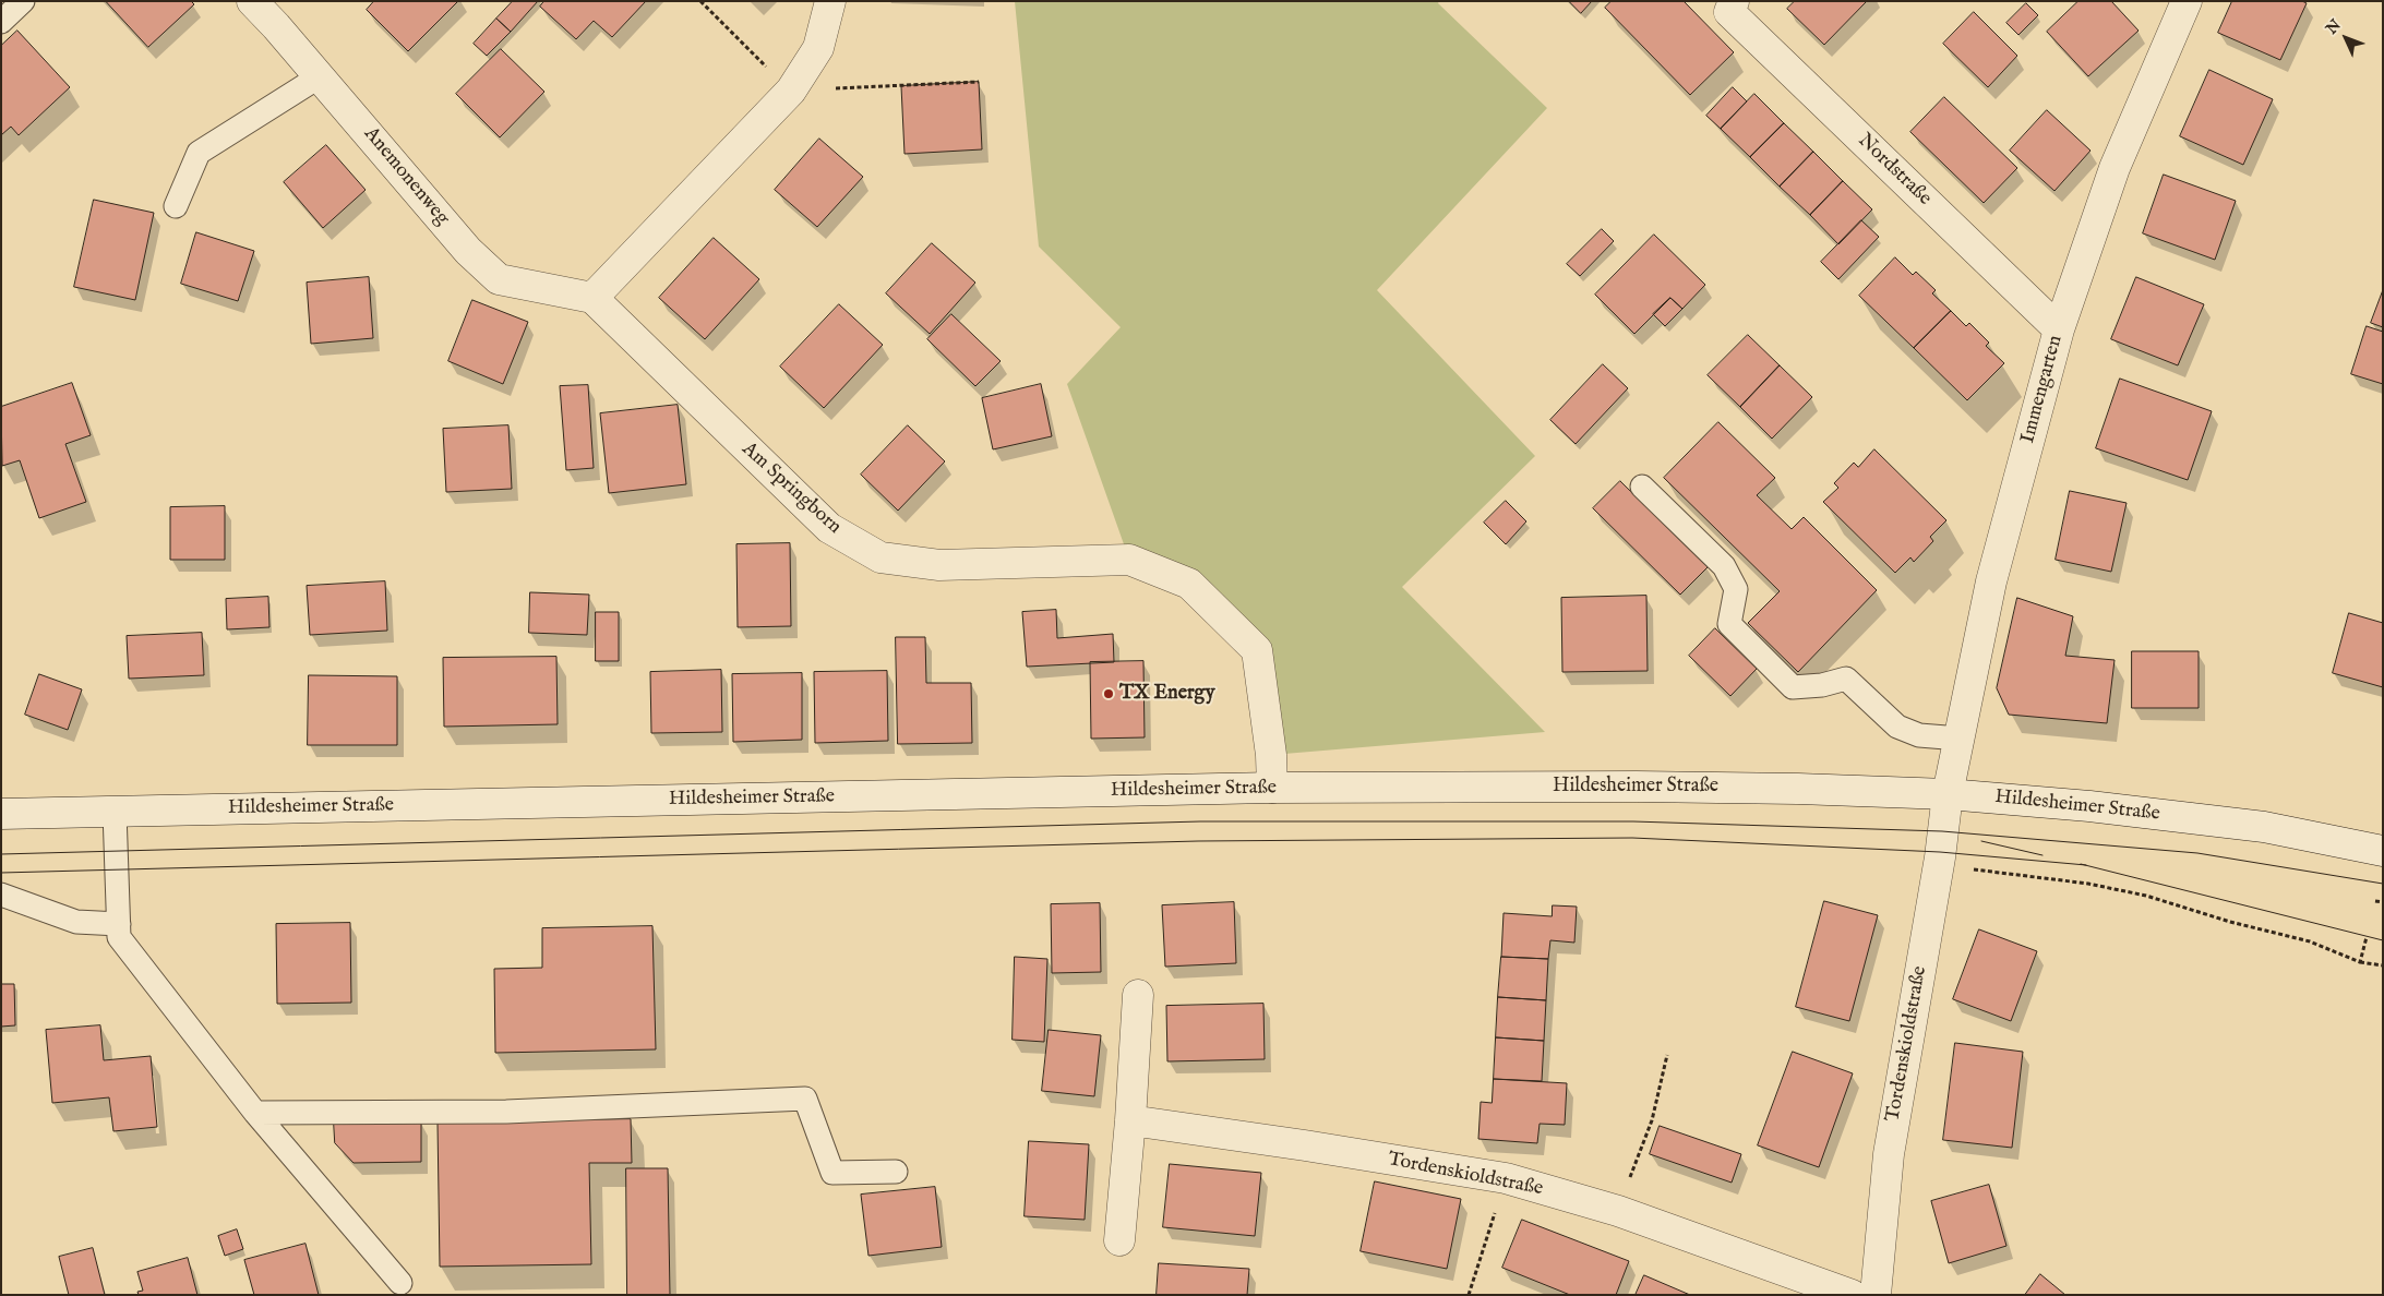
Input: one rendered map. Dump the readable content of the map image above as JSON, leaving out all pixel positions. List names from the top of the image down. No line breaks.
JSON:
{"streets":{"street":["Nordstraße","Anemonenweg","Immengarten","Am Springborn","Hildesheimer Straße","Tordenskioldstraße"]},"crossings":[["Nordstraße","Immengarten"],["Anemonenweg","Am Springborn"],["Immengarten","Hildesheimer Straße"],["Immengarten","Tordenskioldstraße"],["Am Springborn","Hildesheimer Straße"],["Hildesheimer Straße","Tordenskioldstraße"]],"places":["TX Energy"],"north":"top left"}
